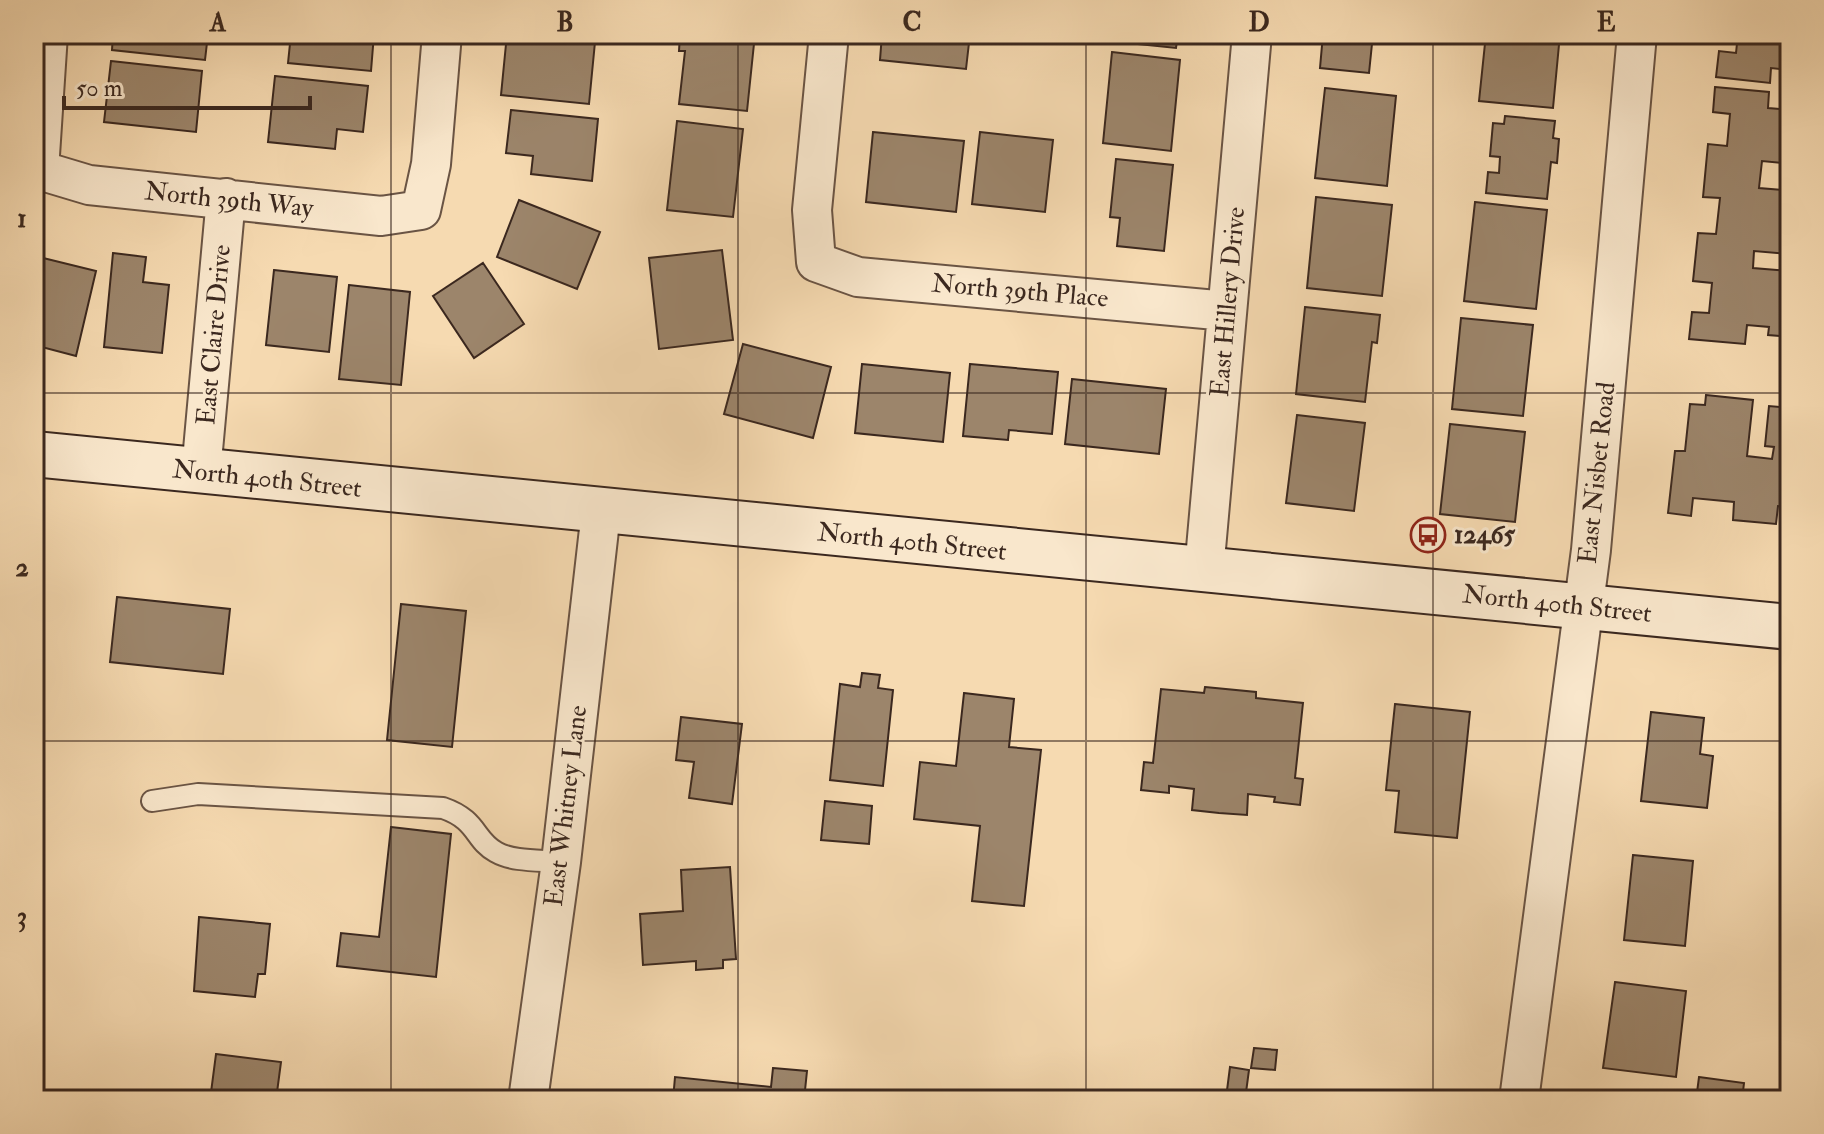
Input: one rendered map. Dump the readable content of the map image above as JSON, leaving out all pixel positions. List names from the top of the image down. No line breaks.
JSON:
{"streets":{"main road":["North 40th Street"],"street":["North 39th Way","North 39th Place","East Hillery Drive","East Claire Drive","East Nisbet Road","East Whitney Lane"]},"crossings":[["North 39th Way","East Claire Drive"],["North 39th Place","East Hillery Drive"],["East Hillery Drive","North 40th Street"],["East Claire Drive","North 40th Street"],["East Nisbet Road","North 40th Street"],["North 40th Street","East Whitney Lane"]],"places":{"bus stop":["12465"]},"scale_bar":"50 m","grid":{"columns":["A","B","C","D","E"],"rows":["1","2","3"]}}
